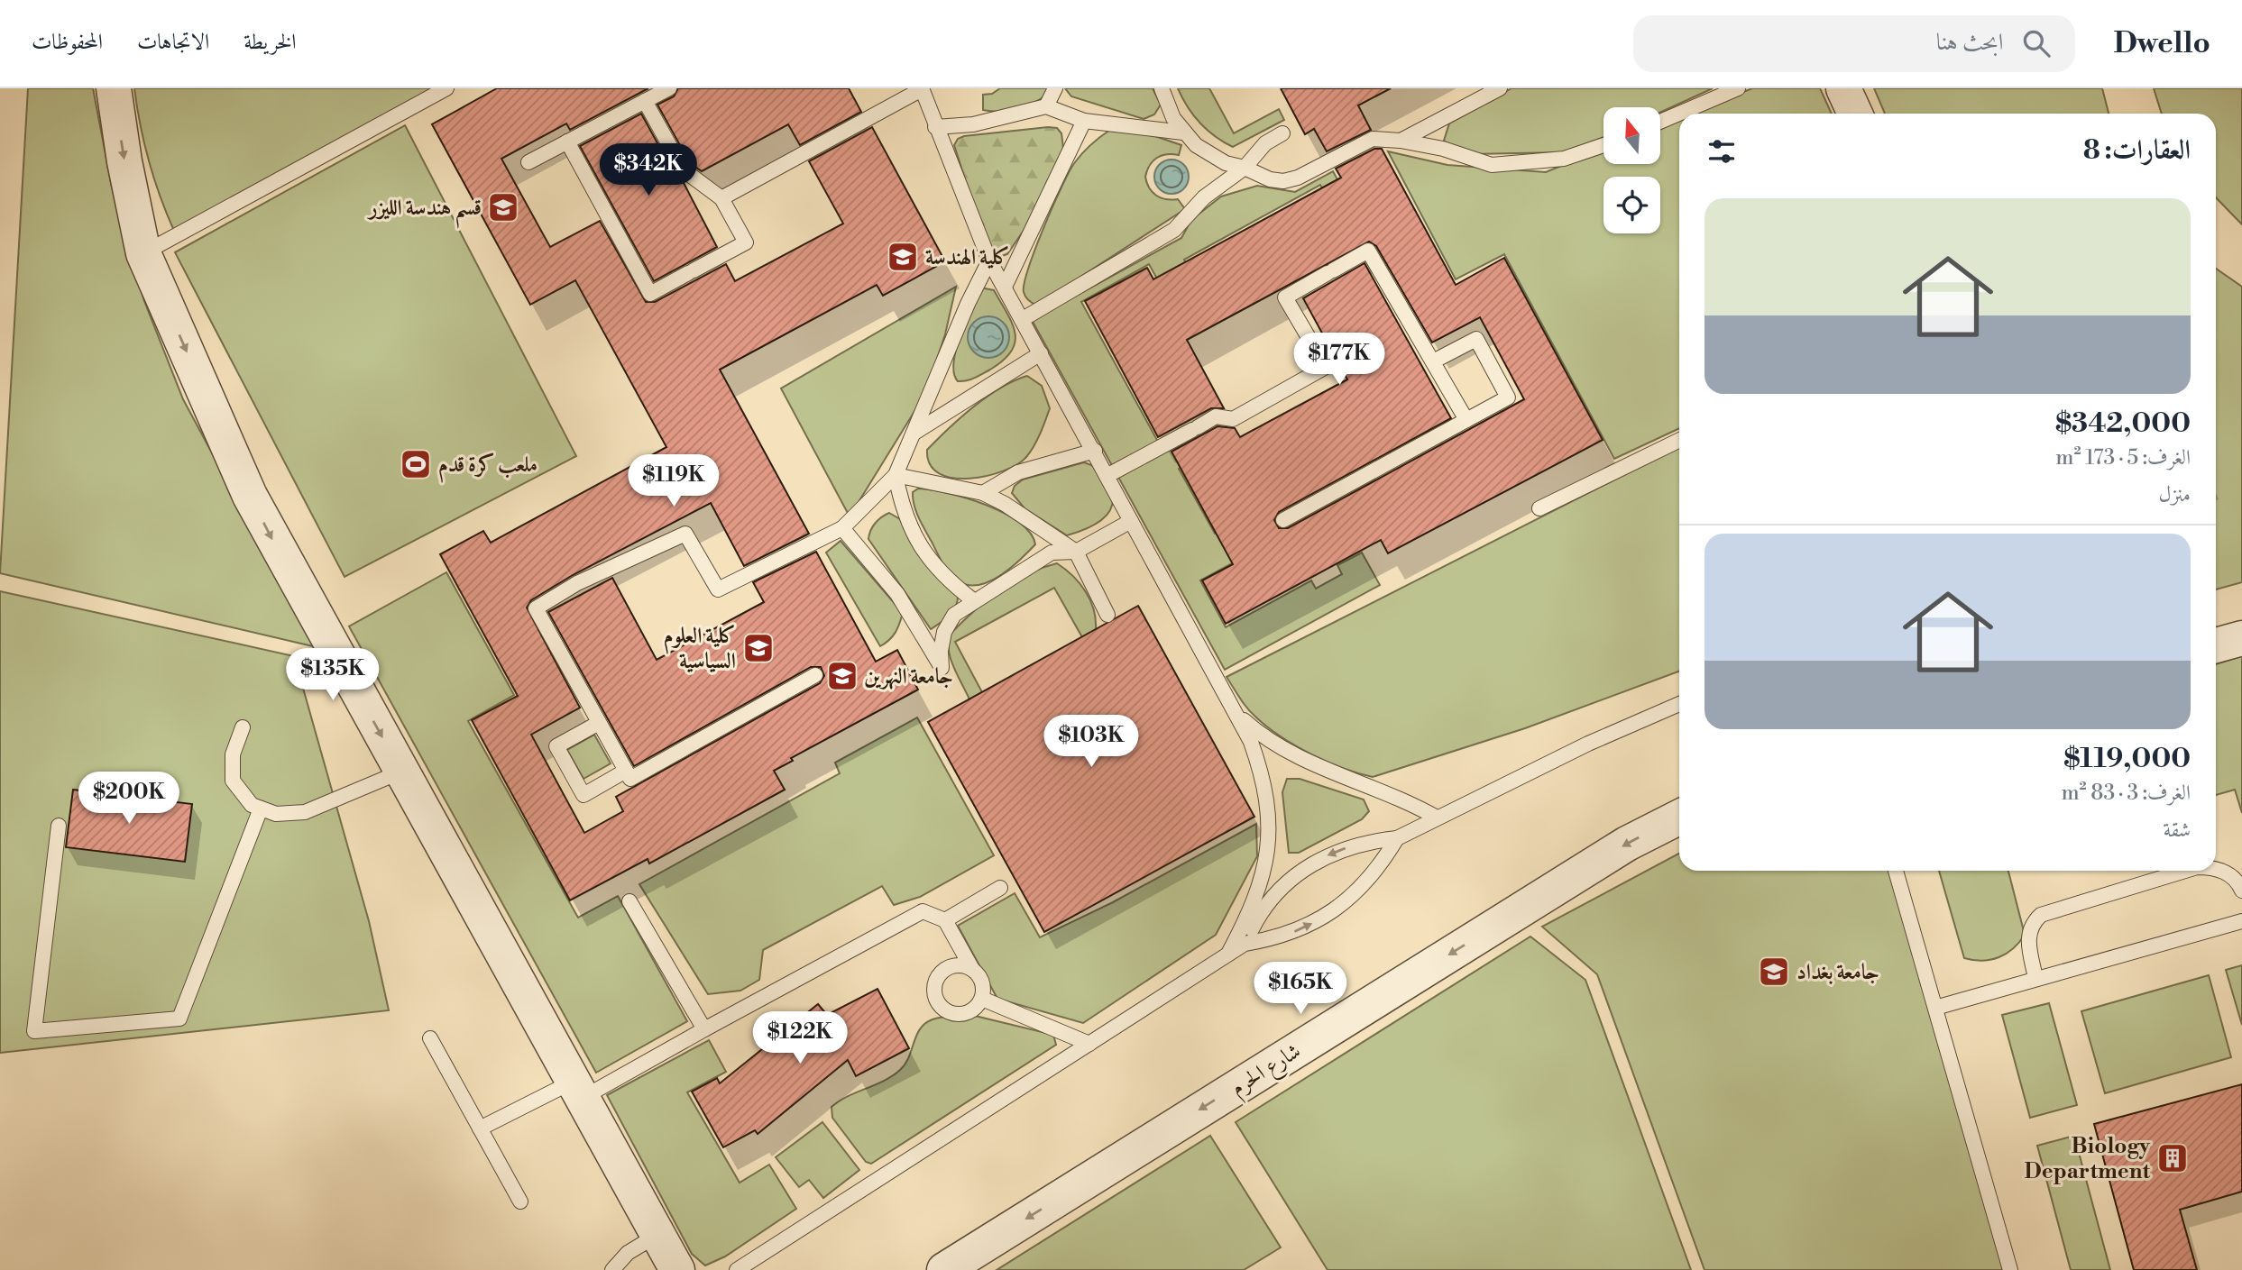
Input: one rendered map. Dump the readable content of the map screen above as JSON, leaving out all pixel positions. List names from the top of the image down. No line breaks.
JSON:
{"streets":{"street":["شارع الحرم"]},"one_way":["شارع الحرم"],"places":{"school or university":["قسم هندسة الليزر","كلية الهندسة","كلية العلوم السياسية","جامعة النهرين","جامعة بغداد"],"sports":["ملعب كرة قدم"],"building":["Biology Department"]},"north":"top","page":{"header":"Dwello","search":"ابحث هنا","nav":["الخريطة","الاتجاهات","المحفوظات"],"heading":"العقارات: 8","price":["$342K","$177K","$119K","$135K","$103K","$200K","$165K","$122K"],"list":[{"name":"$342,000","note":"الغرف: 5 · 173 m² · منزل"},{"name":"$119,000","note":"الغرف: 3 · 83 m² · شقة"}]}}
